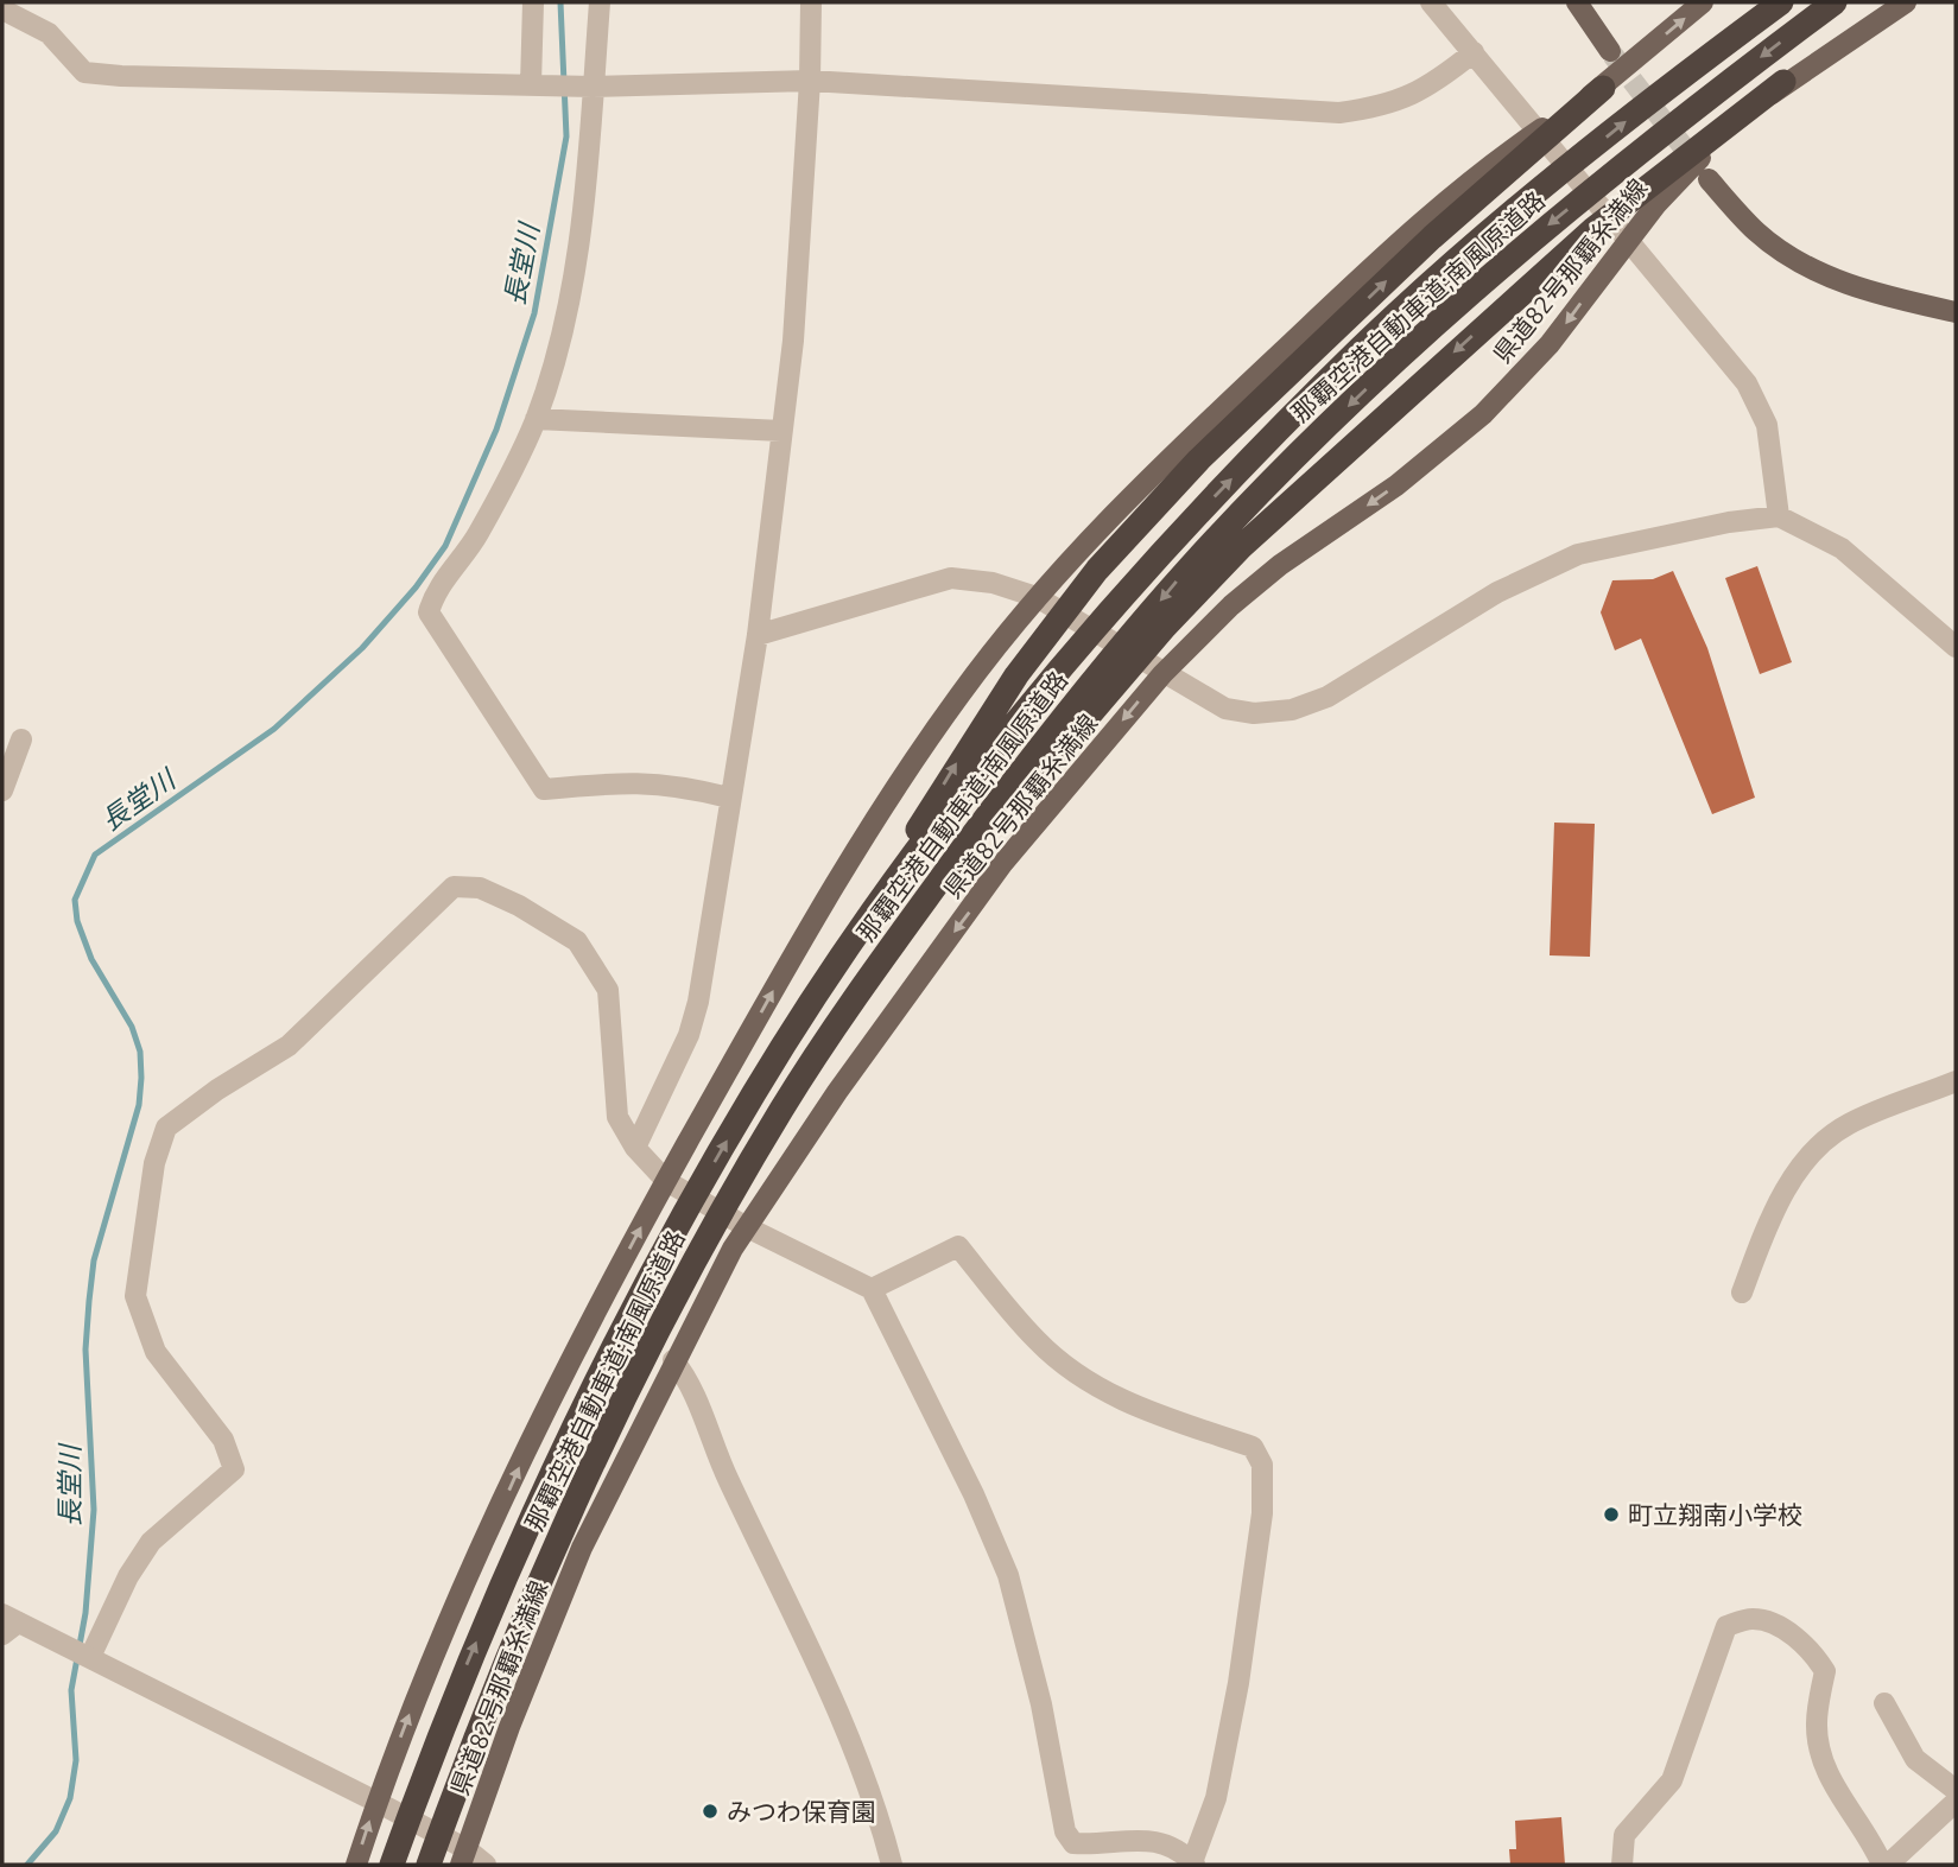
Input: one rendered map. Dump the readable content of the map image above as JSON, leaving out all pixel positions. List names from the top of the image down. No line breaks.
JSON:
{"streets":{"highway":["那覇空港自動車道;南風原道路"],"main road":["県道82号那覇糸満線"]},"water":["長堂川"],"places":["町立翔南小学校","みつわ保育園"]}
